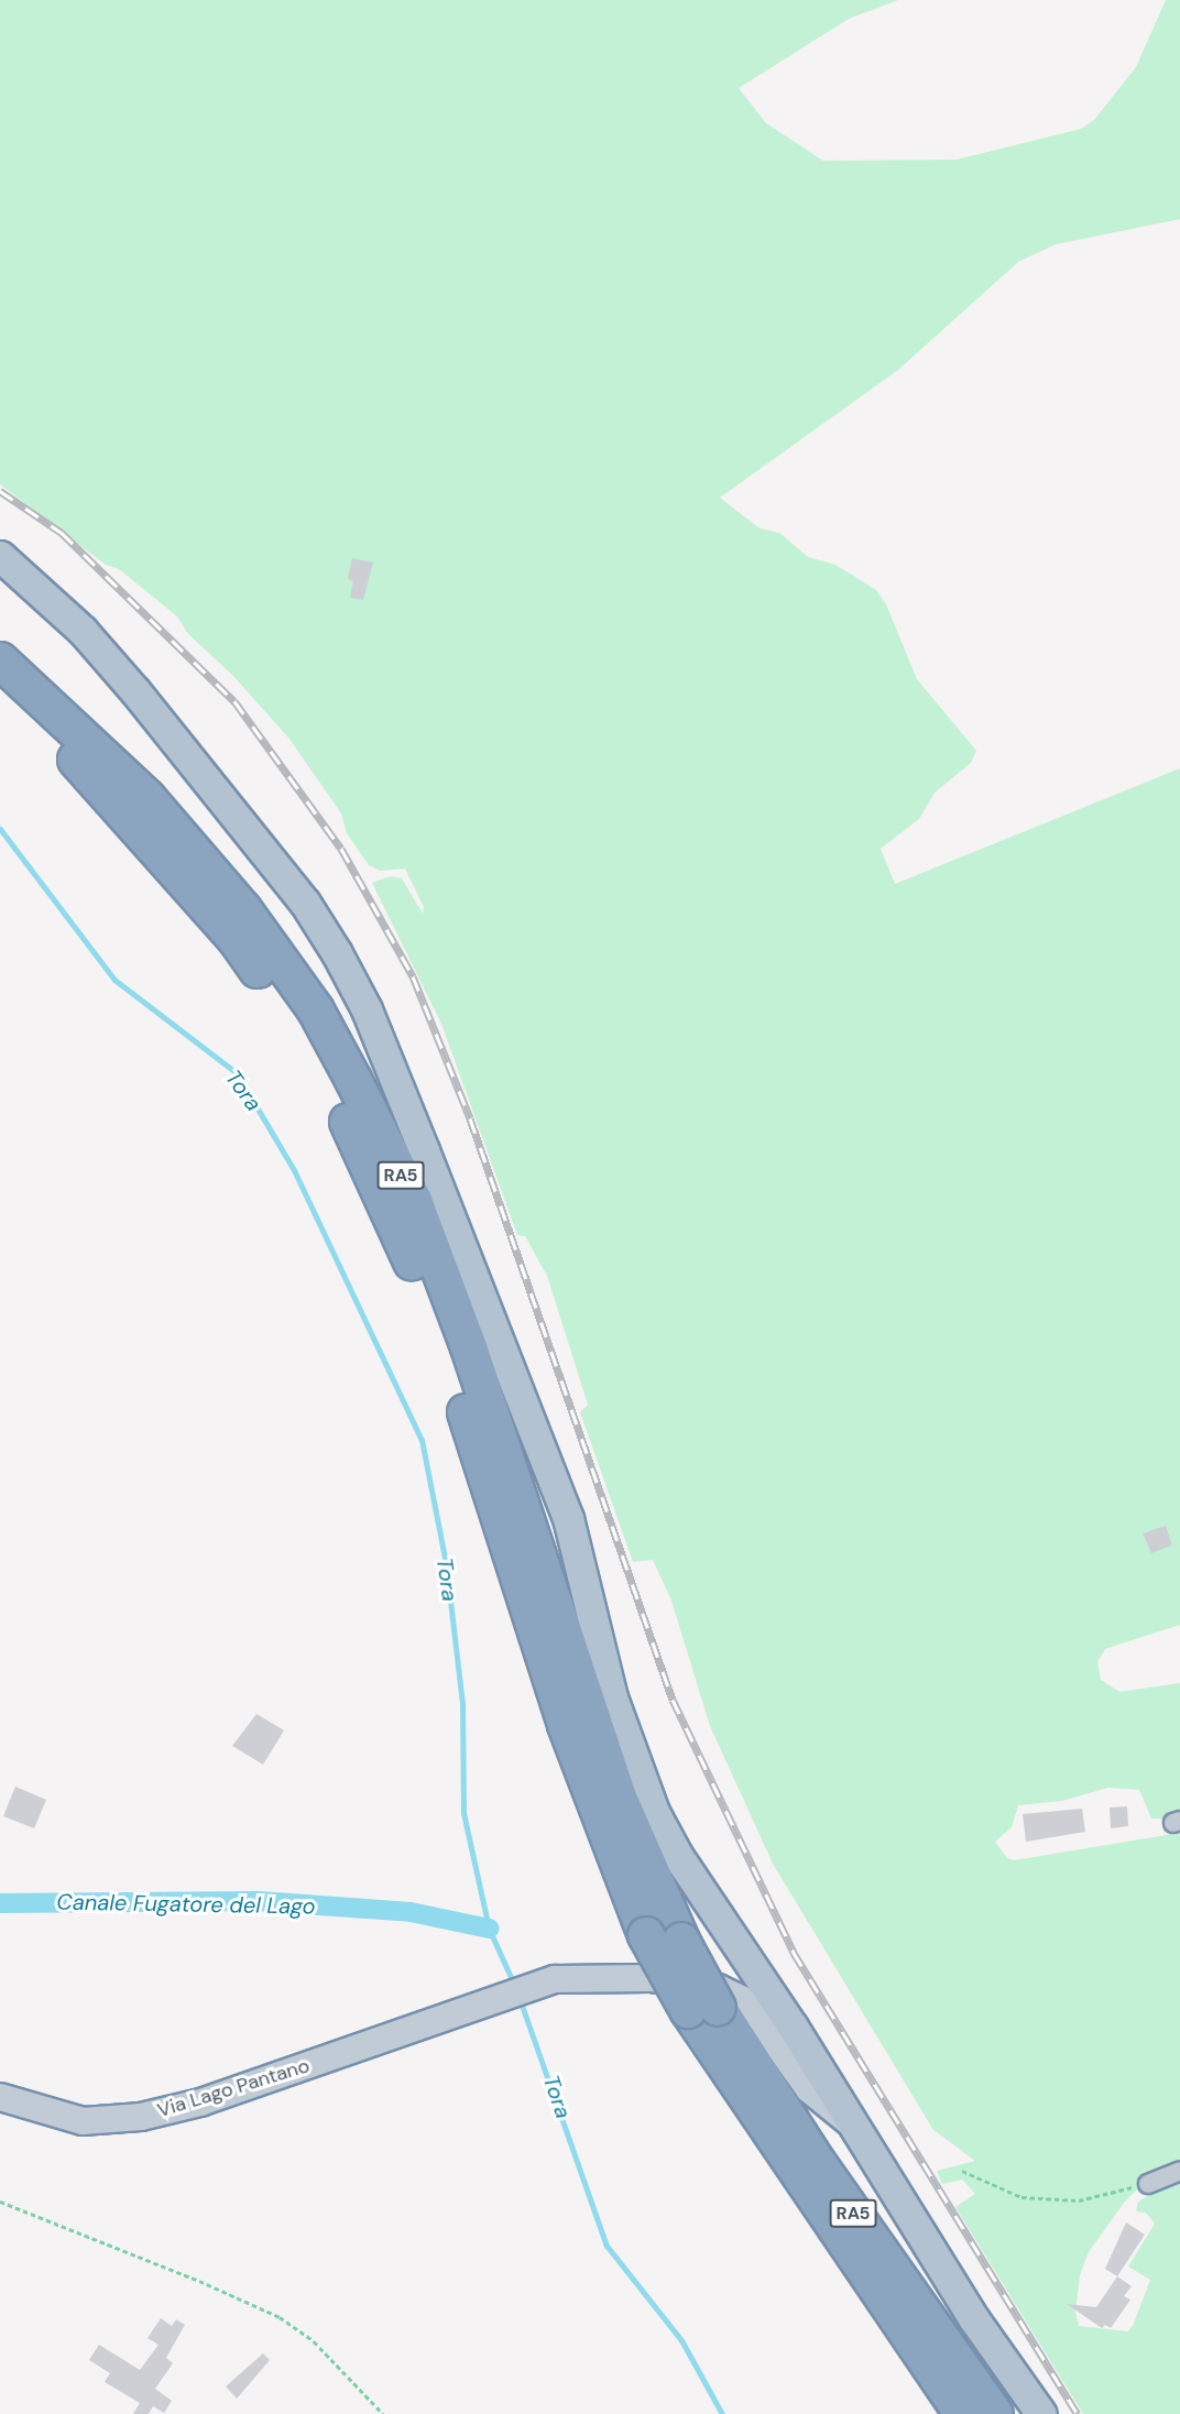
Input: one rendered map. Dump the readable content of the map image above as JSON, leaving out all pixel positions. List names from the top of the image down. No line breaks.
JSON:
{"streets":{"highway":["RA5"],"street":["Via Lago Pantano"]},"water":["Tora","Canale Fugatore del Lago"]}
